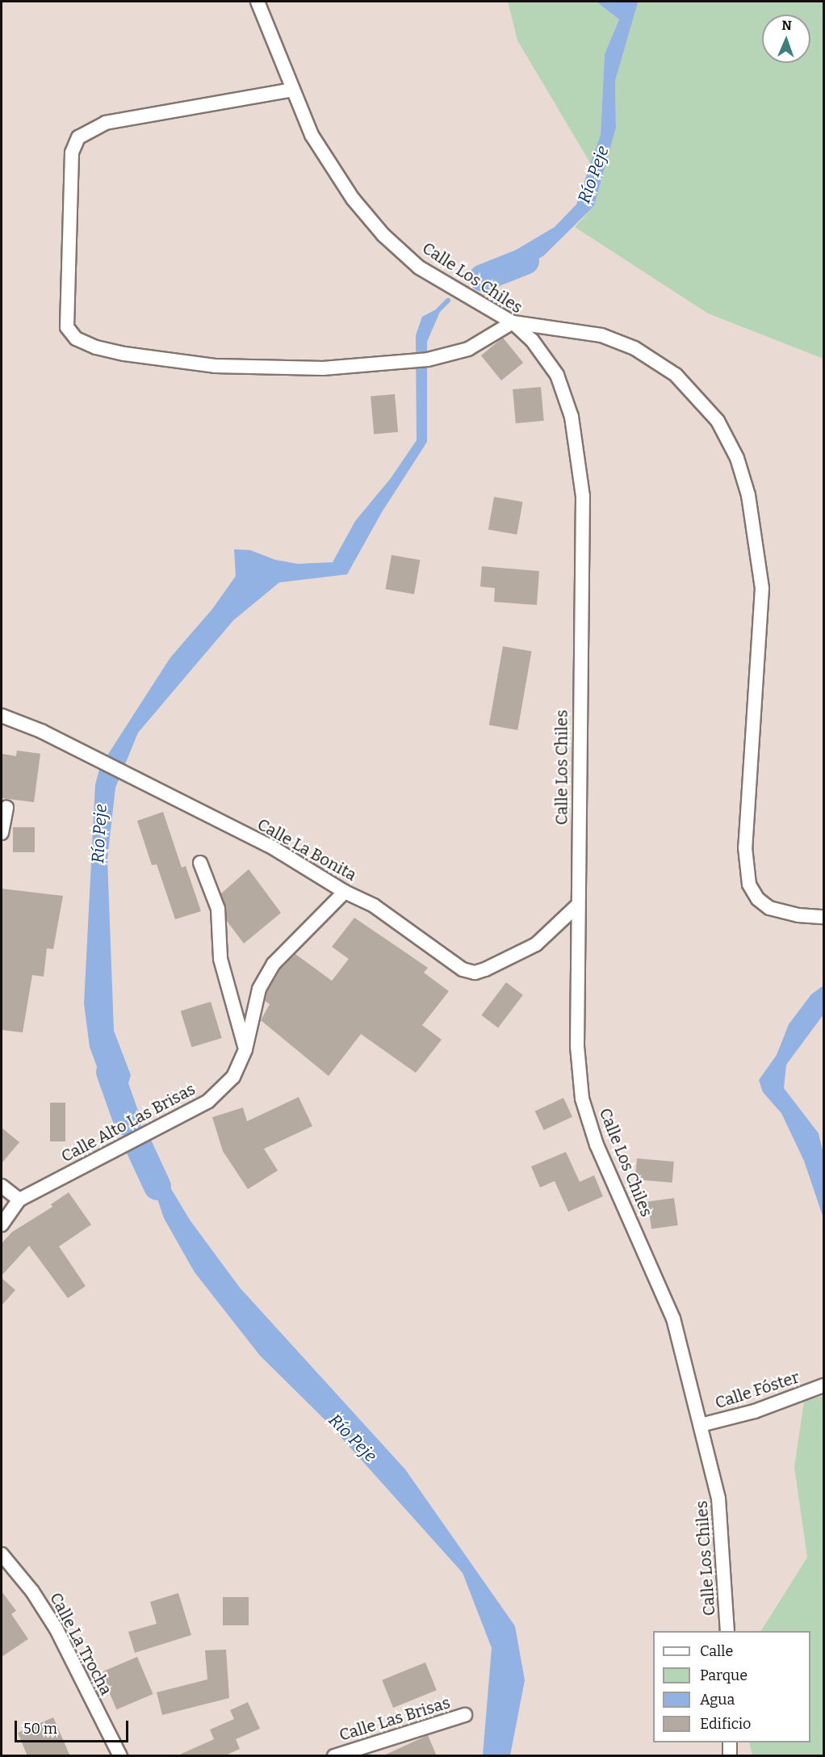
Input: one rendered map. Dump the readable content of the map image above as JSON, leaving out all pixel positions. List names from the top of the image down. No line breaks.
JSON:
{"streets":{"street":["Calle Los Chiles","Calle La Bonita","Calle Alto Las Brisas","Calle Fóster","Calle La Trocha","Calle Las Brisas"]},"crossings":[["Calle Los Chiles","Calle La Bonita"],["Calle Los Chiles","Calle Fóster"],["Calle La Bonita","Calle Alto Las Brisas"]],"water":["Río Peje"],"legend":["Calle","Parque","Agua","Edificio"],"scale_bar":"50 m","north":"top"}
